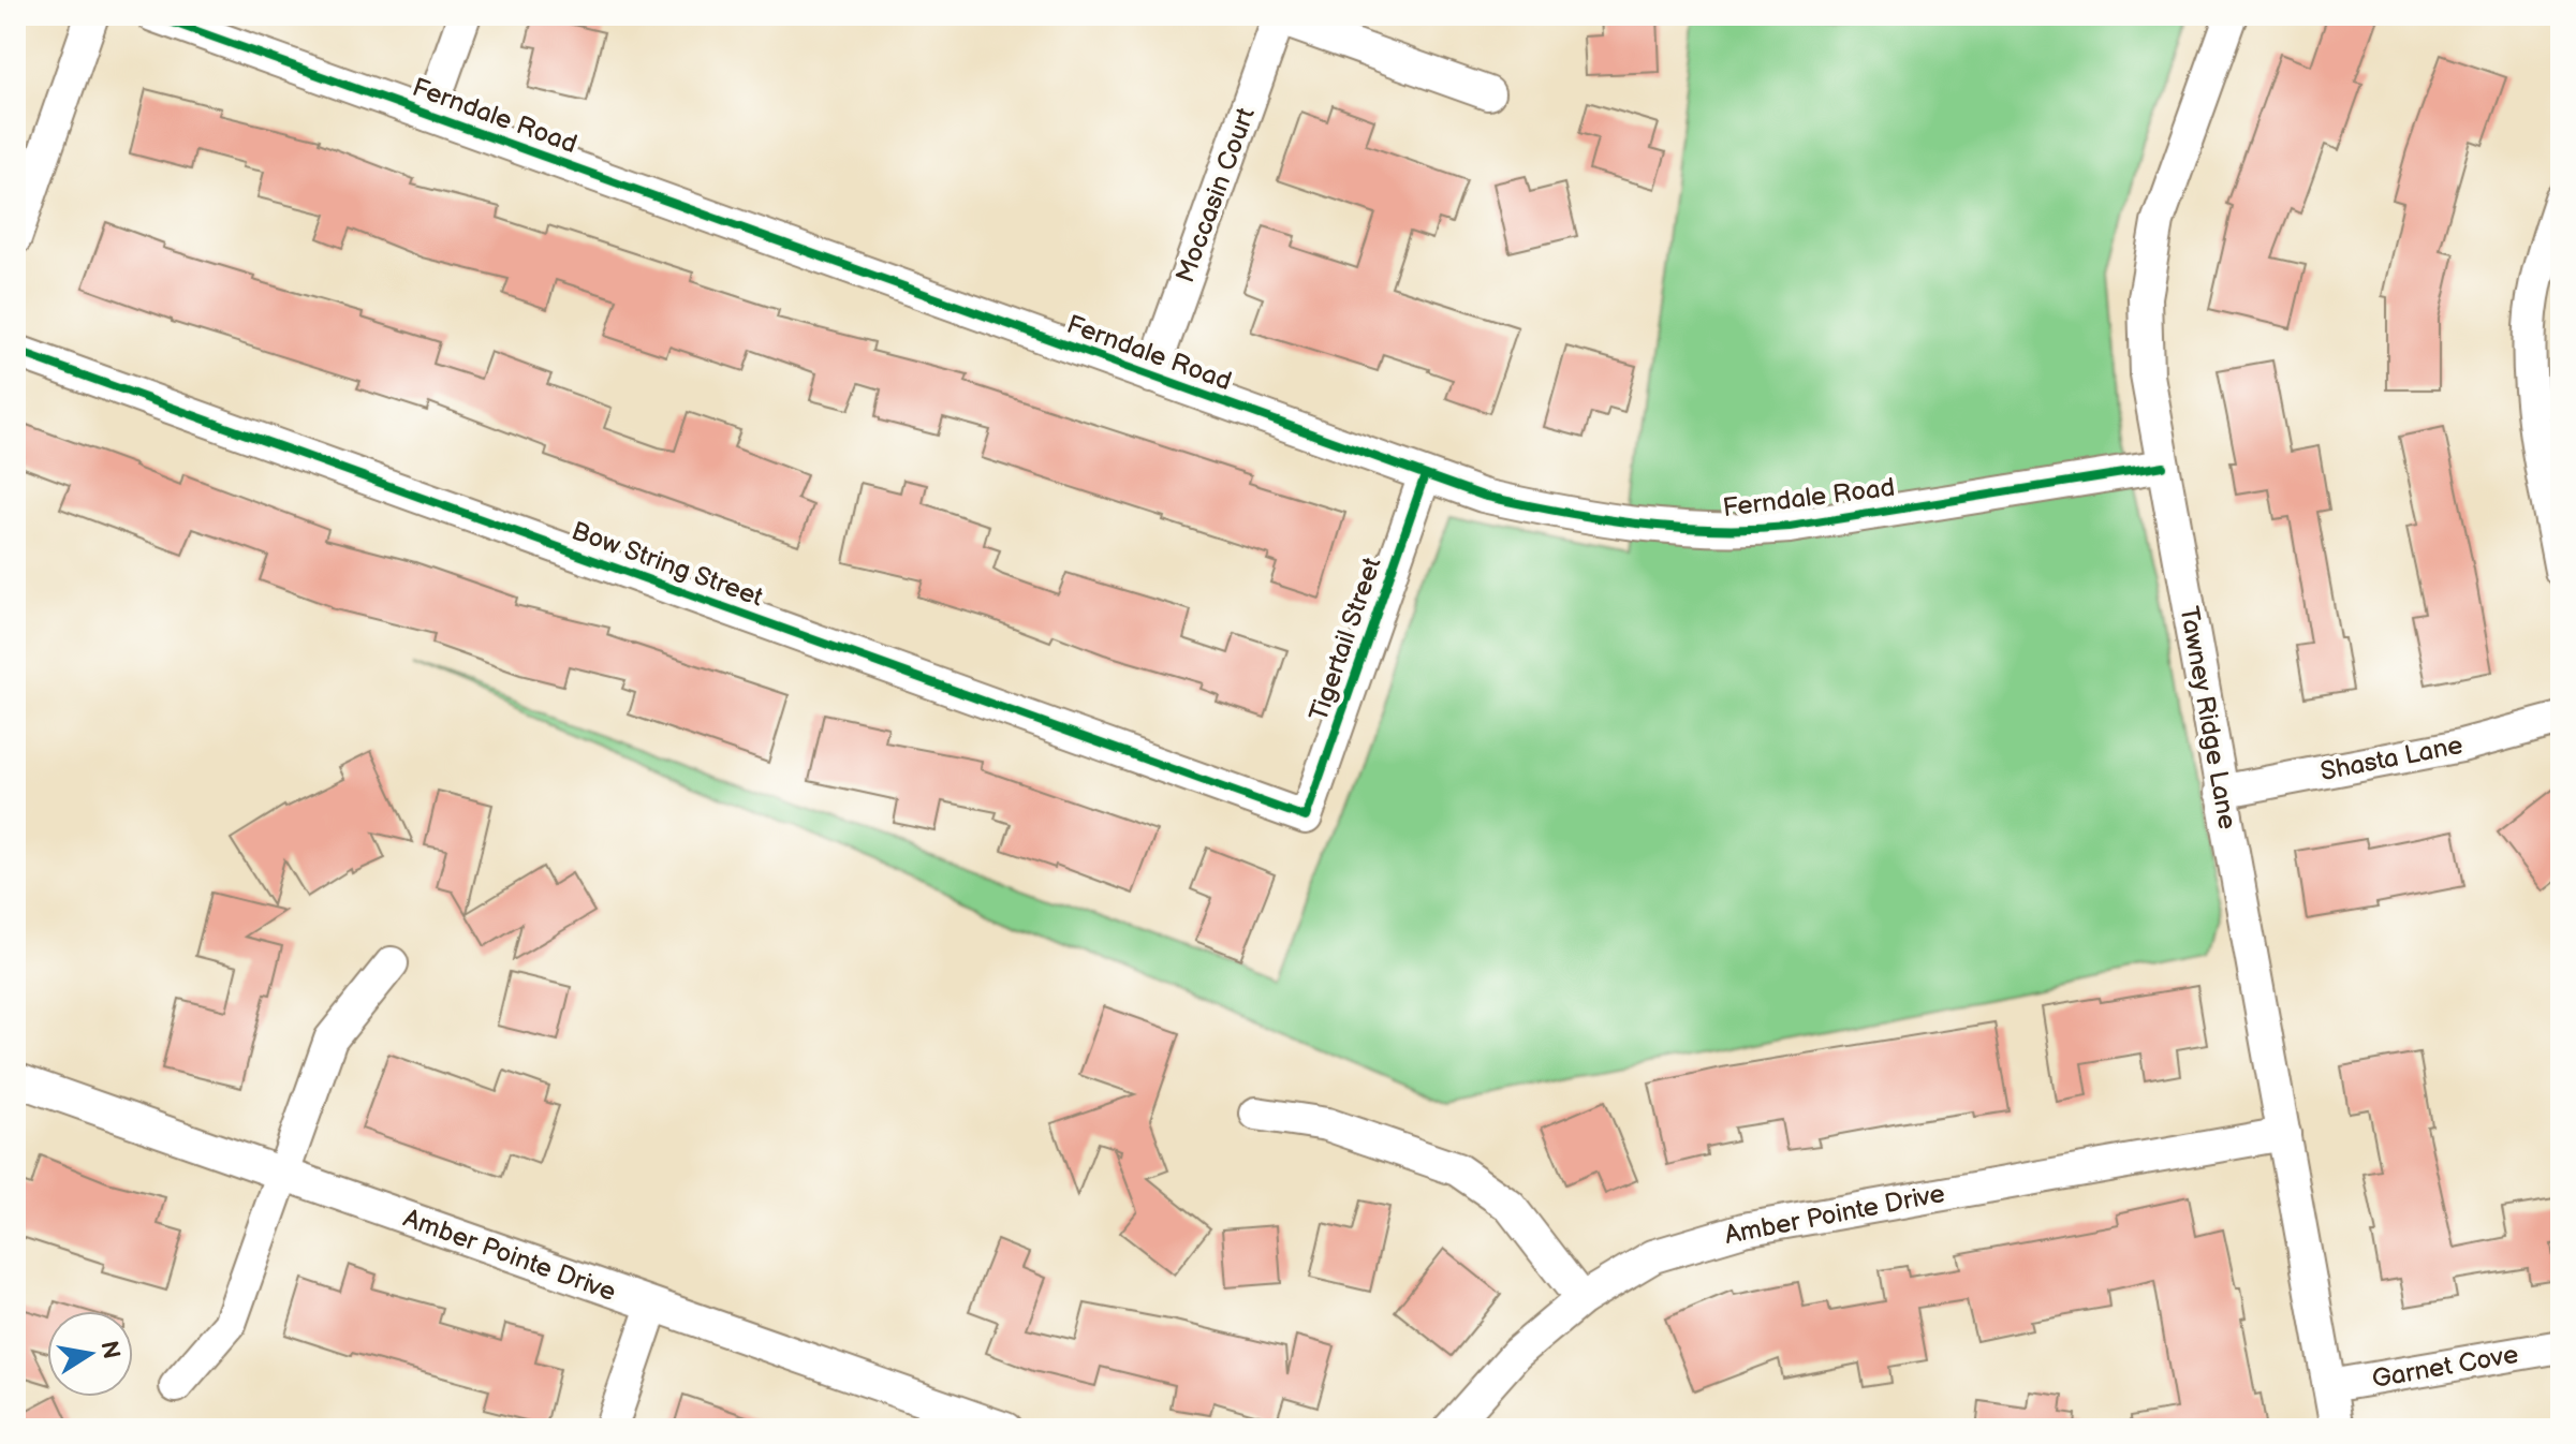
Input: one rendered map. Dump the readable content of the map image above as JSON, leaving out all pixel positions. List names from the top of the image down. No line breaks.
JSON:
{"streets":{"street":["Ferndale Road","Moccasin Court","Bow String Street","Tigertail Street","Tawney Ridge Lane","Shasta Lane","Amber Pointe Drive","Garnet Cove"]},"crossings":[["Ferndale Road","Moccasin Court"],["Ferndale Road","Tigertail Street"],["Ferndale Road","Tawney Ridge Lane"],["Bow String Street","Tigertail Street"],["Tawney Ridge Lane","Shasta Lane"],["Tawney Ridge Lane","Amber Pointe Drive"],["Tawney Ridge Lane","Garnet Cove"]],"north":"right"}
